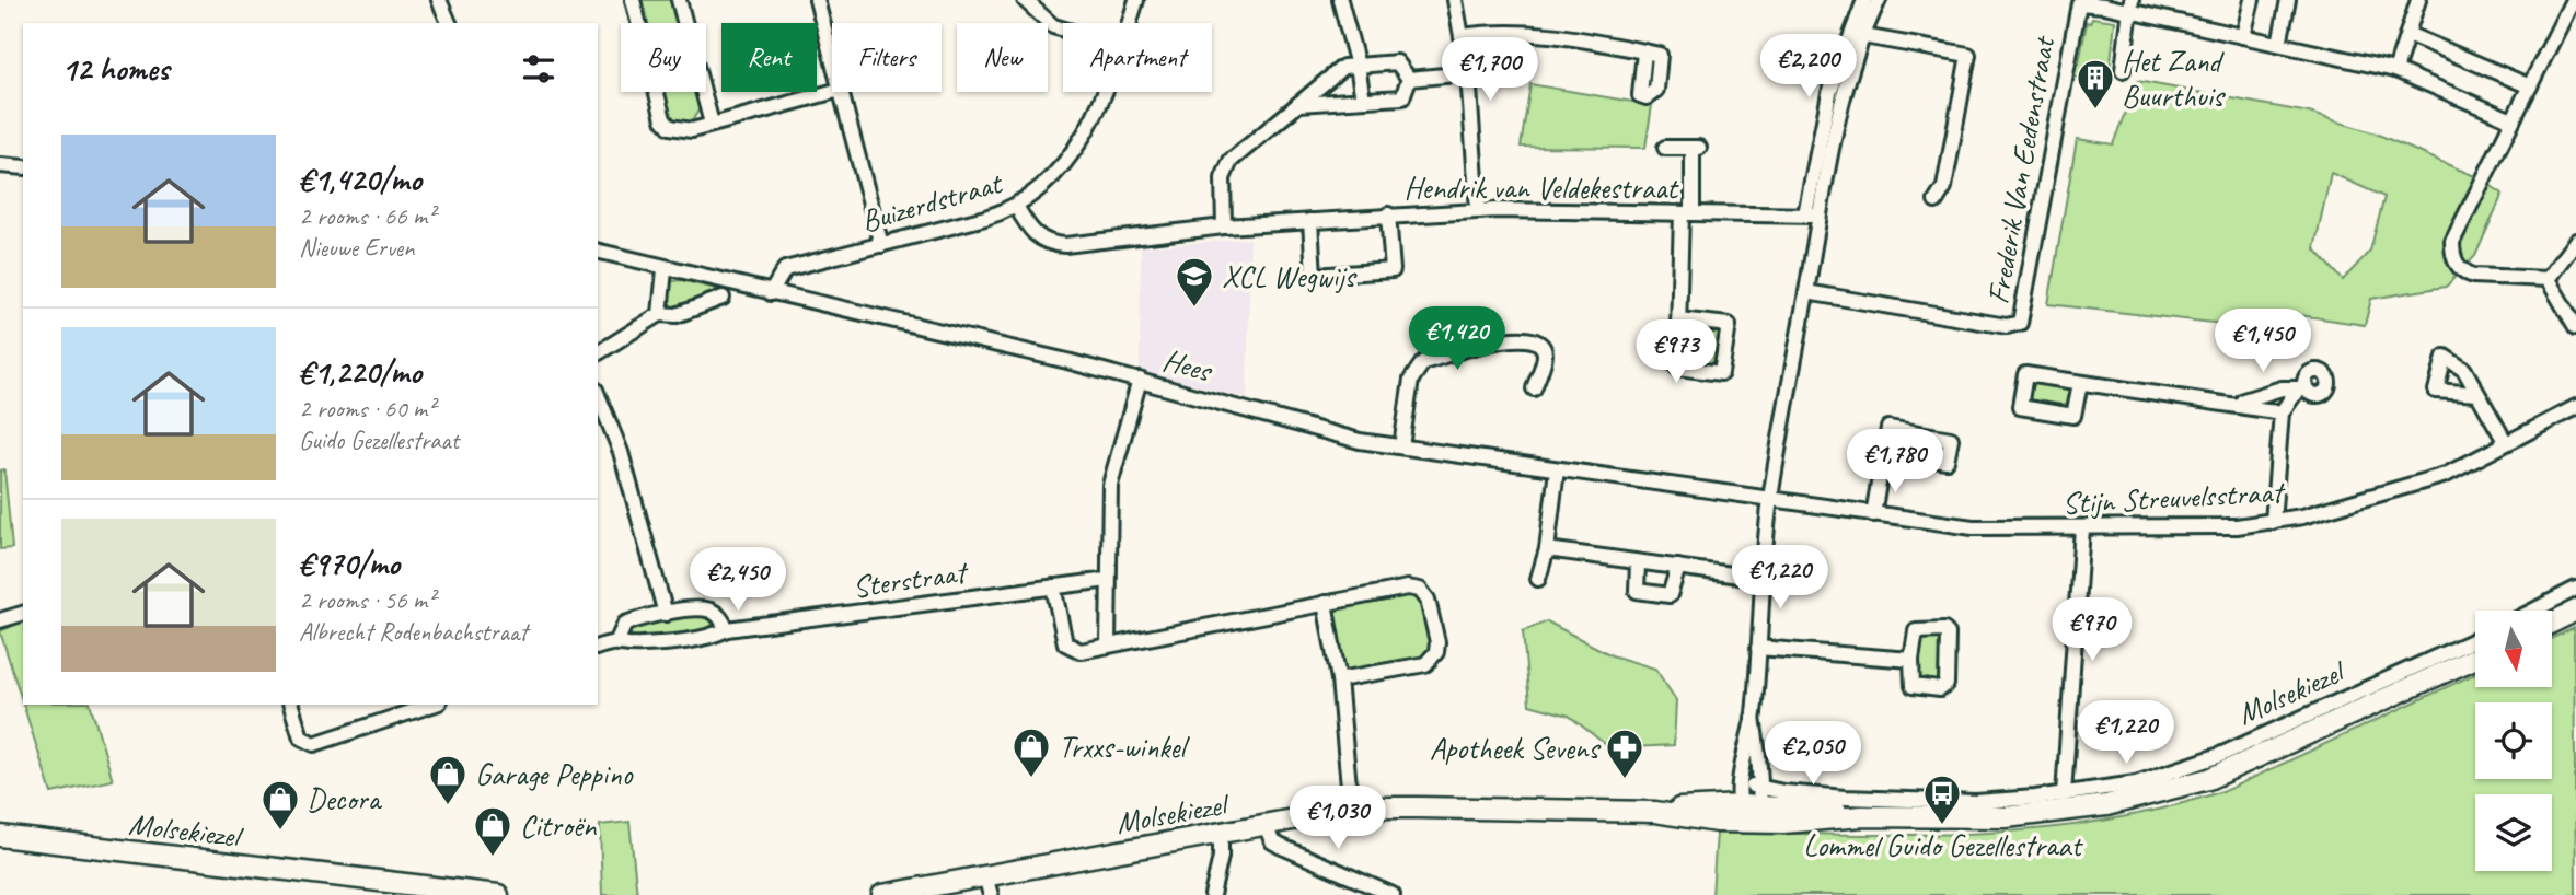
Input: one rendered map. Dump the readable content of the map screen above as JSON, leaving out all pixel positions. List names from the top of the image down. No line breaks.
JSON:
{"streets":{"main road":["Molsekiezel"],"street":["Frederik Van Eedenstraat","Hendrik van Veldekestraat","Buizerdstraat","Hees","Stijn Streuvelsstraat","Sterstraat"]},"crossings":[["Hendrik van Veldekestraat","Buizerdstraat"],["Buizerdstraat","Hees"],["Hees","Stijn Streuvelsstraat"]],"places":{"building":["Het Zand Buurthuis"],"school or university":["XCL Wegwijs"],"shop":["Trxxs-winkel","Garage Peppino","Decora","Citroën"],"pharmacy":["Apotheek Sevens"],"bus stop":["Lommel Guido Gezellestraat"]},"north":"bottom","page":{"chip":["Buy","Rent","Filters","New","Apartment"],"heading":"12 homes","price":["€2,200","€1,700","€1,420","€1,450","€973","€1,780","€1,220","€2,450","€970","€1,220","€2,050","€1,030"],"list":[{"name":"€1,420/mo","note":"2 rooms · 66 m² · Nieuwe Erven"},{"name":"€1,220/mo","note":"2 rooms · 60 m² · Guido Gezellestraat"},{"name":"€970/mo","note":"2 rooms · 56 m² · Albrecht Rodenbachstraat"}]}}
